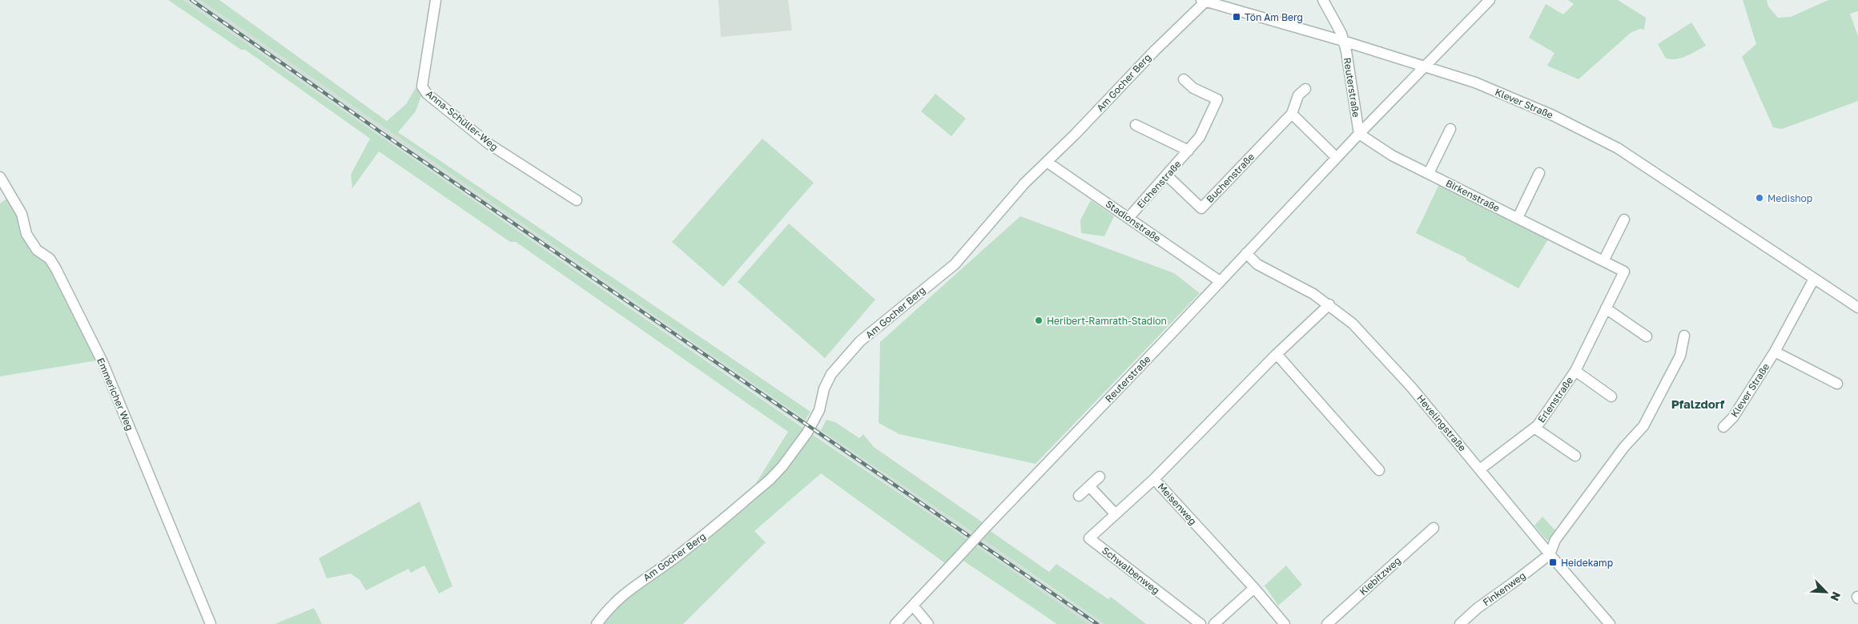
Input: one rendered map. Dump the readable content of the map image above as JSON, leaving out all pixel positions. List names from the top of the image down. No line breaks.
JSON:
{"streets":{"street":["Am Gocher Berg","Reuterstraße","Klever Straße","Anna-Schüller-Weg","Buchenstraße","Eichenstraße","Birkenstraße","Stadionstraße","Emmericher Weg","Erlenstraße","Hevelingstraße","Meisenweg","Schwalbenweg","Kiebitzweg","Finkenweg"]},"crossings":[["Am Gocher Berg","Klever Straße"],["Am Gocher Berg","Stadionstraße"],["Reuterstraße","Klever Straße"],["Reuterstraße","Birkenstraße"],["Reuterstraße","Stadionstraße"],["Reuterstraße","Hevelingstraße"],["Buchenstraße","Eichenstraße"],["Eichenstraße","Stadionstraße"],["Birkenstraße","Erlenstraße"],["Erlenstraße","Hevelingstraße"],["Hevelingstraße","Meisenweg"],["Hevelingstraße","Finkenweg"],["Meisenweg","Schwalbenweg"]],"districts":["Pfalzdorf"],"places":{"transit":["Tön Am Berg","Heidekamp"],"other":["Medishop","Heribert-Ramrath-Stadion"]},"north":"bottom right"}
